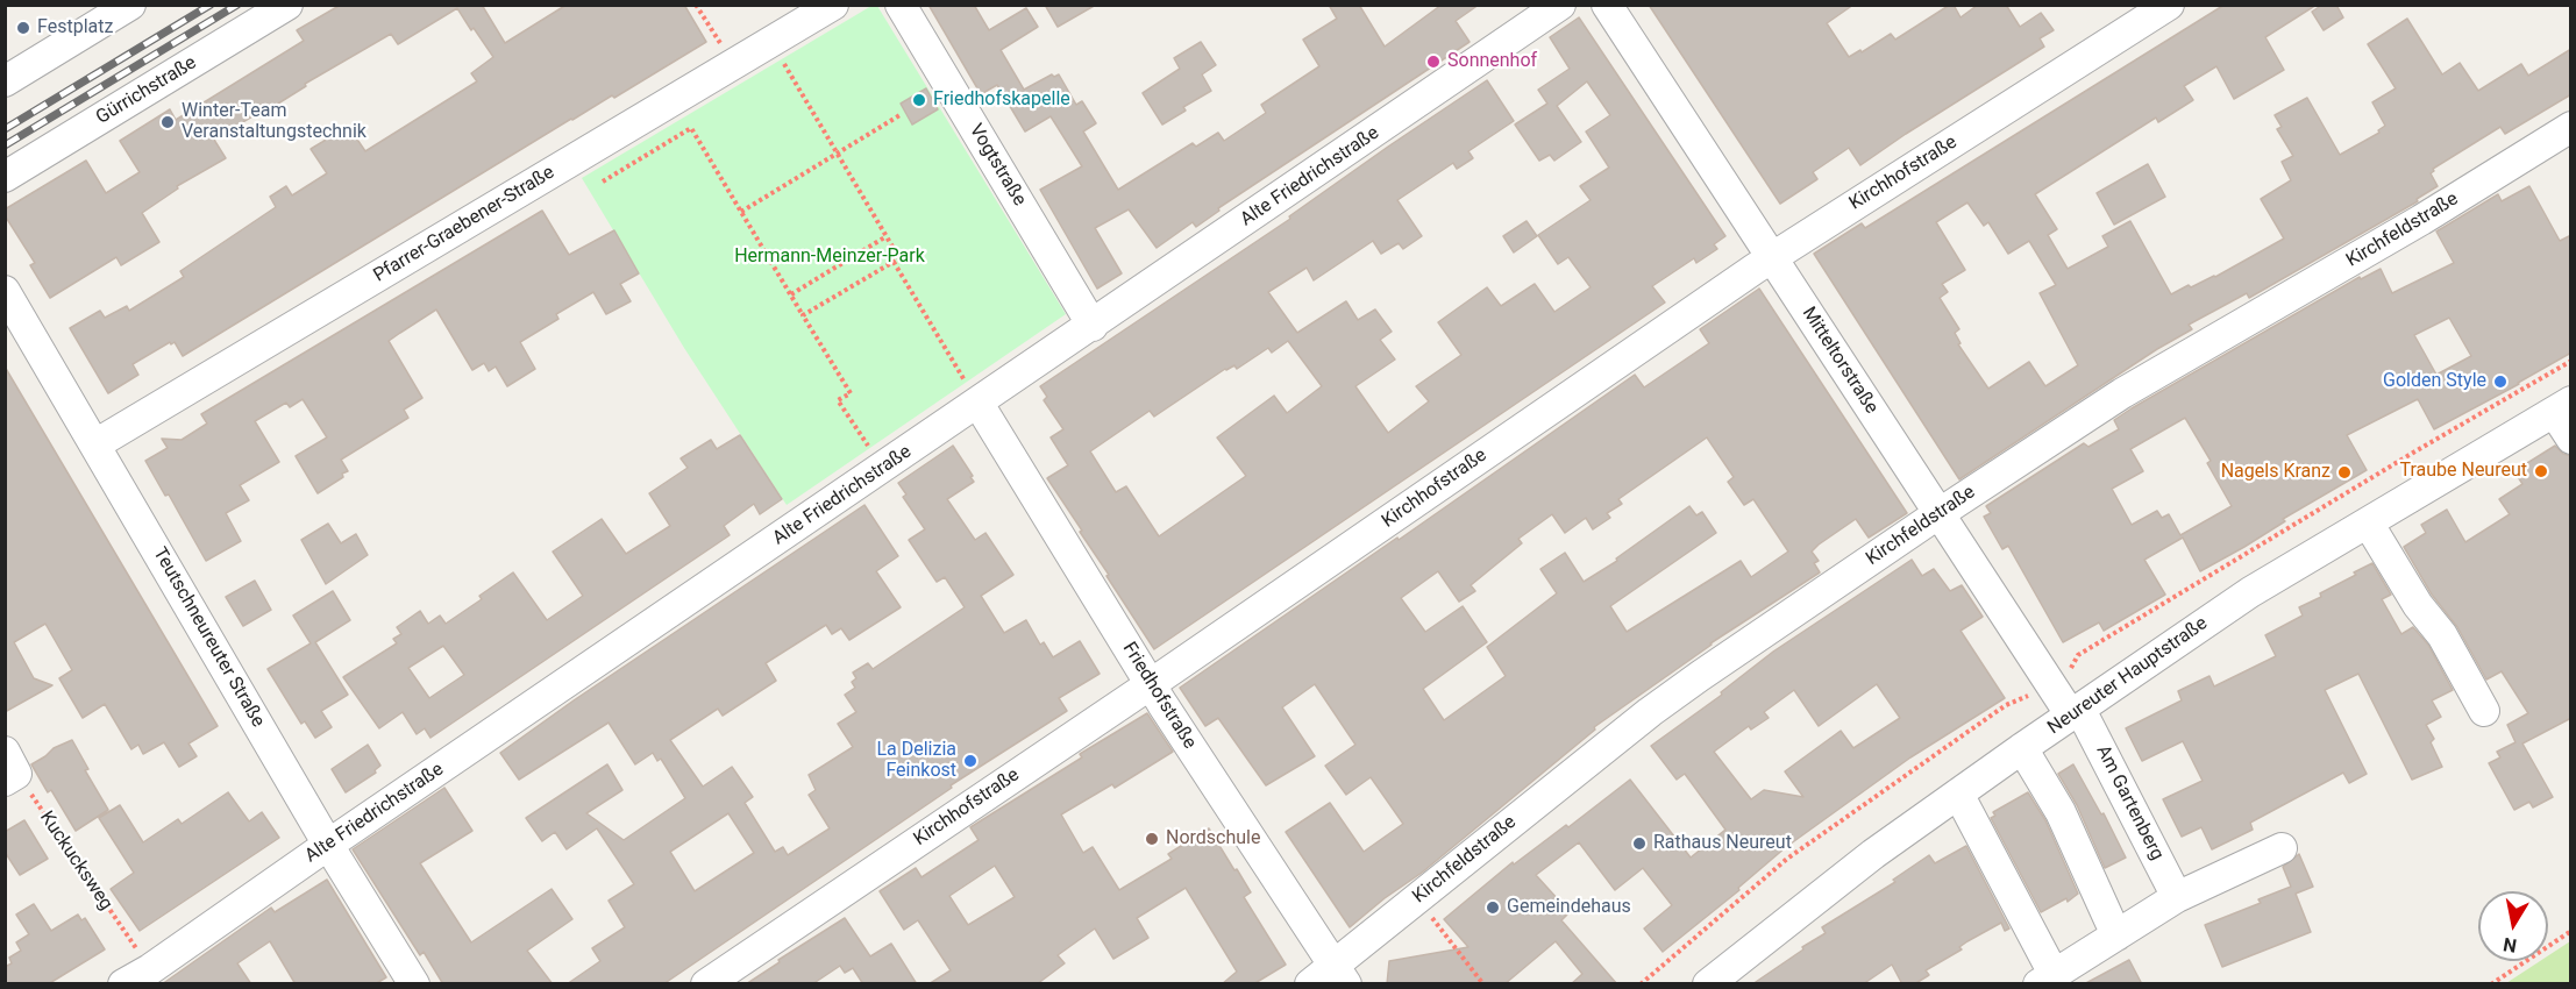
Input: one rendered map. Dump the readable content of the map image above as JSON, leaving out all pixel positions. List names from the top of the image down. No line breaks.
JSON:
{"streets":{"street":["Gürrichstraße","Vogtstraße","Kirchhofstraße","Alte Friedrichstraße","Pfarrer-Graebener-Straße","Kirchfeldstraße","Mitteltorstraße","Teutschneureuter Straße","Neureuter Hauptstraße","Friedhofstraße","Am Gartenberg"],"path":["Kuckucksweg"]},"crossings":[["Vogtstraße","Alte Friedrichstraße"],["Kirchhofstraße","Mitteltorstraße"],["Kirchhofstraße","Friedhofstraße"],["Alte Friedrichstraße","Teutschneureuter Straße"],["Alte Friedrichstraße","Friedhofstraße"],["Alte Friedrichstraße","Kuckucksweg"],["Pfarrer-Graebener-Straße","Teutschneureuter Straße"],["Kirchfeldstraße","Mitteltorstraße"],["Kirchfeldstraße","Friedhofstraße"],["Mitteltorstraße","Neureuter Hauptstraße"],["Mitteltorstraße","Am Gartenberg"],["Neureuter Hauptstraße","Am Gartenberg"]],"parks":["Hermann-Meinzer-Park"],"places":["Festplatz","Sonnenhof","Friedhofskapelle","Winter-Team Veranstaltungstechnik","Golden Style","Traube Neureut","Nagels Kranz","La Delizia Feinkost","Nordschule","Rathaus Neureut","Gemeindehaus"],"north":"bottom"}
